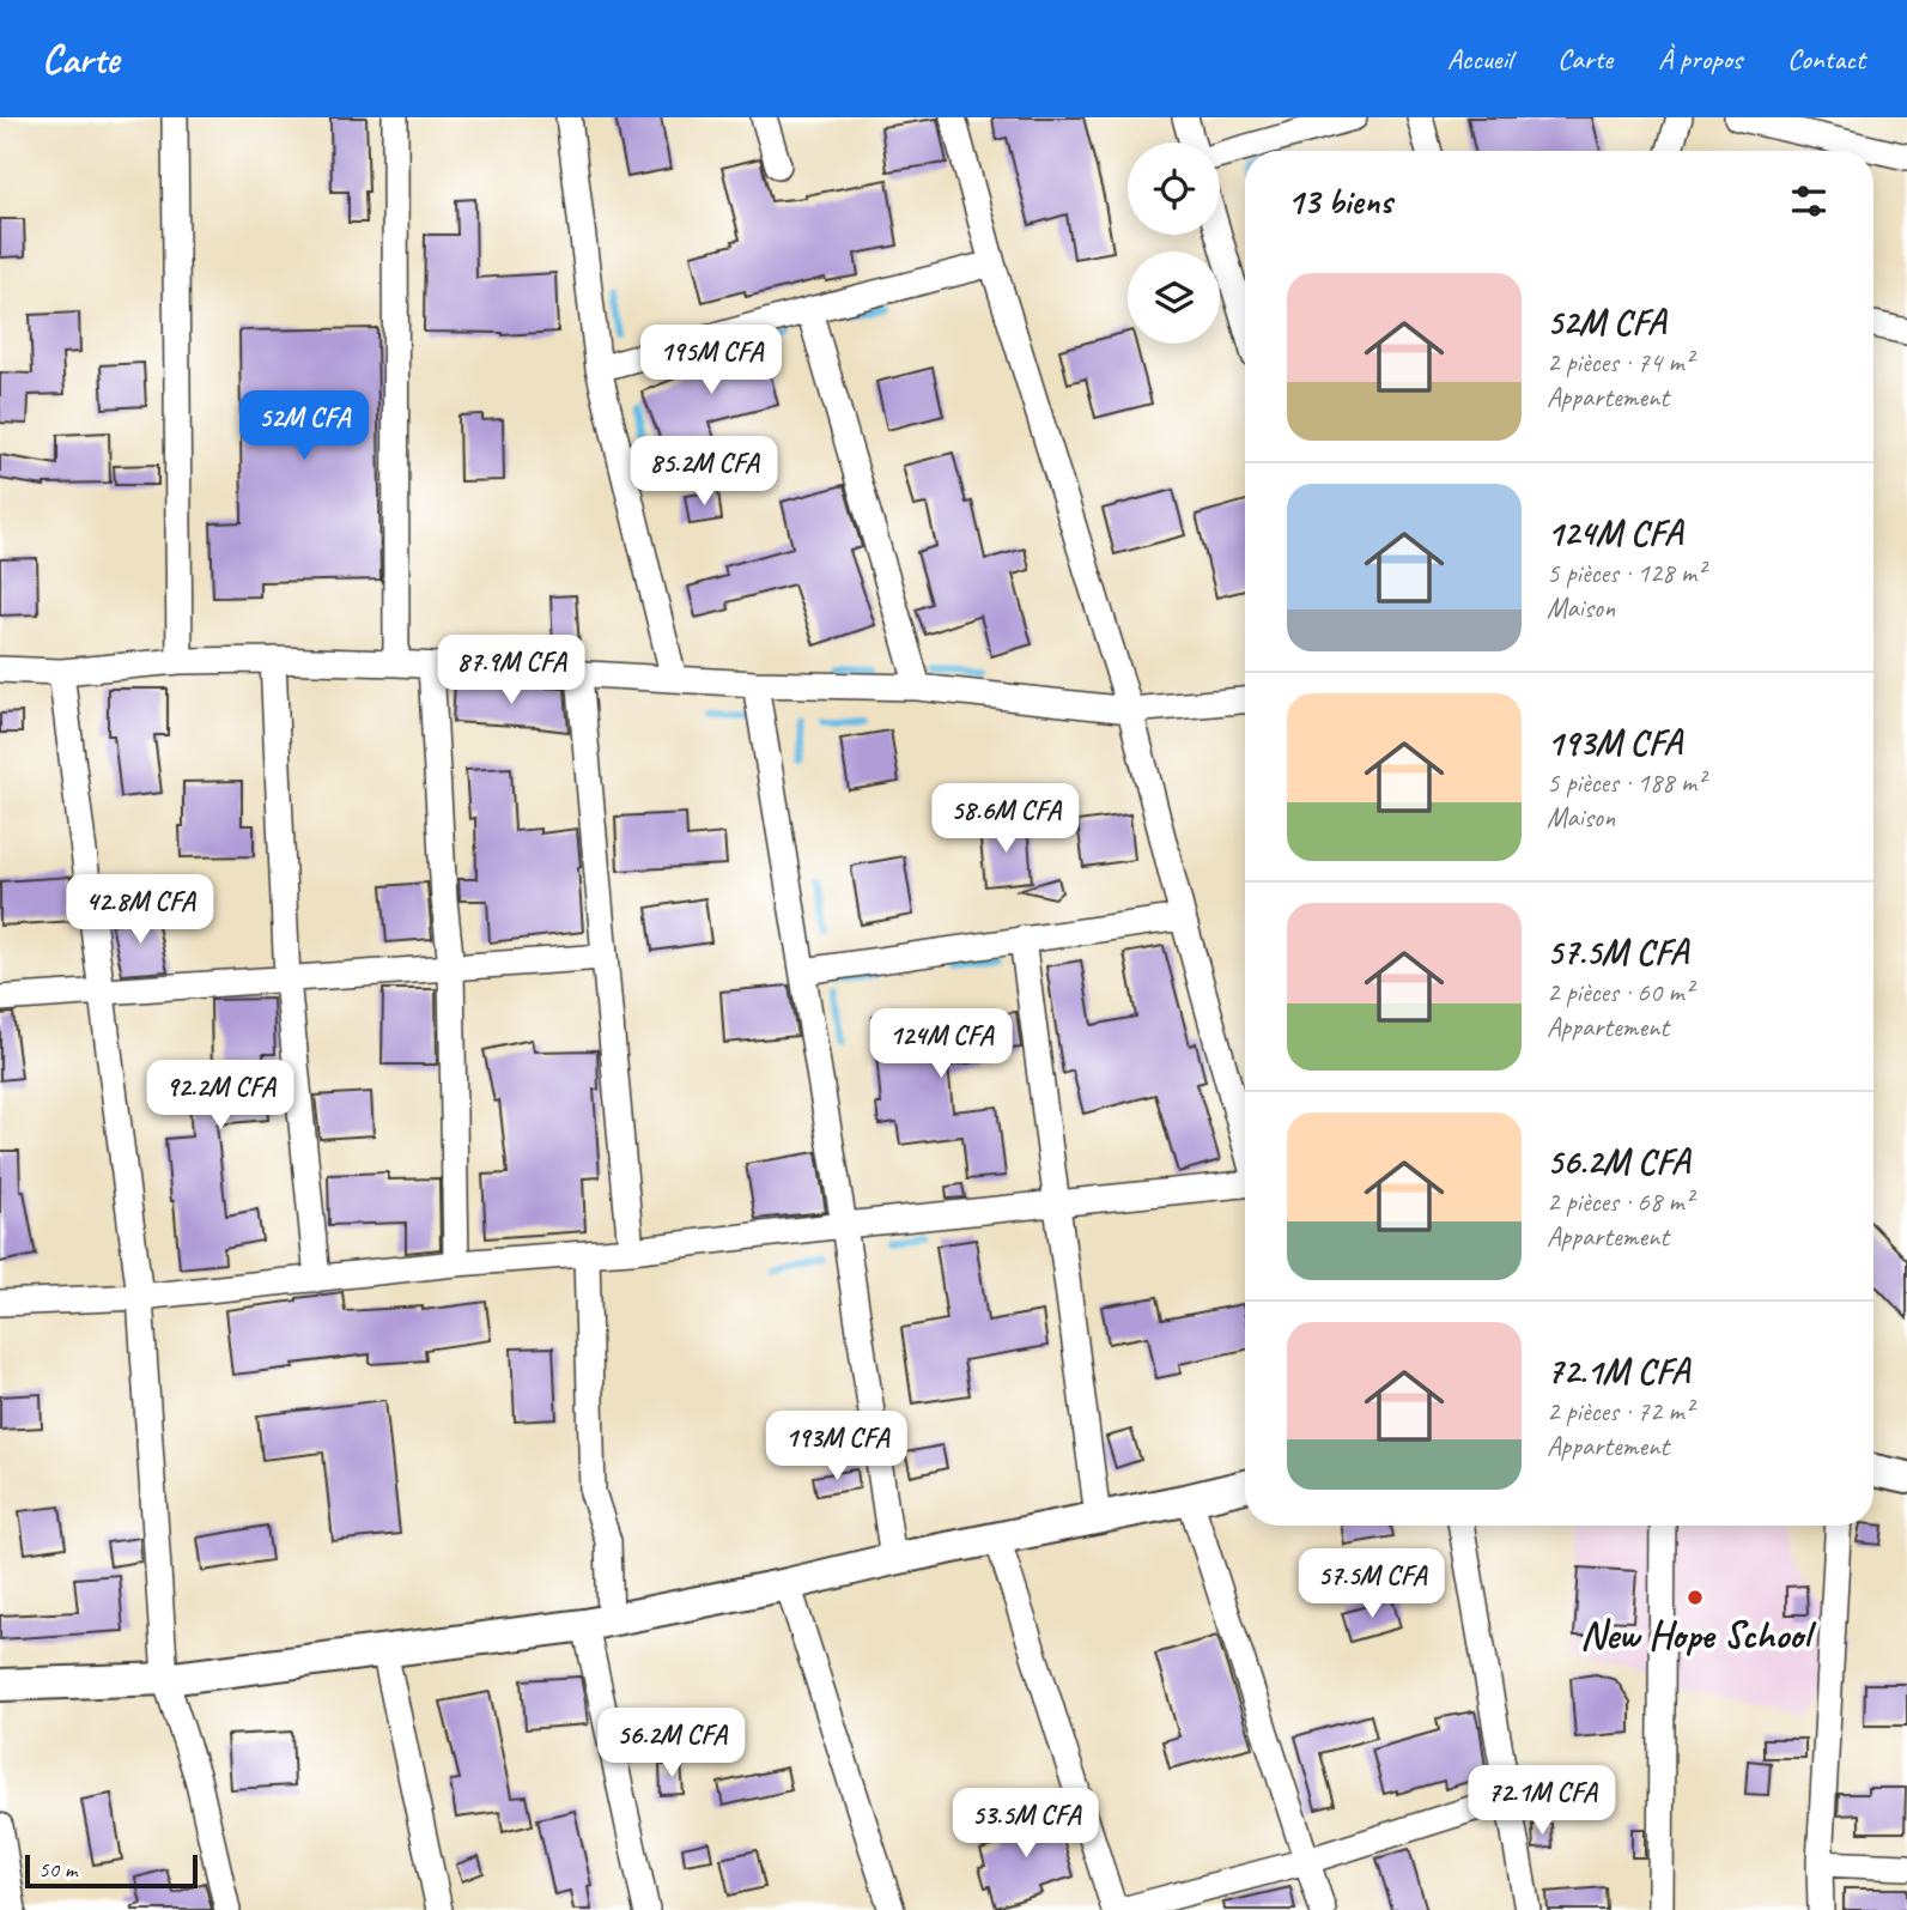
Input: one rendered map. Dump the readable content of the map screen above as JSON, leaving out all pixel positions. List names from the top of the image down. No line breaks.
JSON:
{"places":["New Hope School"],"scale_bar":"50 m","page":{"header":"Carte","nav":["Accueil","Carte","À propos","Contact"],"heading":"13 biens","list":[{"name":"52M CFA","note":"2 pièces · 74 m² · Appartement"},{"name":"124M CFA","note":"5 pièces · 128 m² · Maison"},{"name":"193M CFA","note":"5 pièces · 188 m² · Maison"},{"name":"57.5M CFA","note":"2 pièces · 60 m² · Appartement"},{"name":"56.2M CFA","note":"2 pièces · 68 m² · Appartement"},{"name":"72.1M CFA","note":"2 pièces · 72 m² · Appartement"}],"price":["195M CFA","52M CFA","85.2M CFA","87.9M CFA","58.6M CFA","42.8M CFA","124M CFA","92.2M CFA","193M CFA","57.5M CFA","56.2M CFA","72.1M CFA","53.5M CFA"],"scale":"50 m"}}
